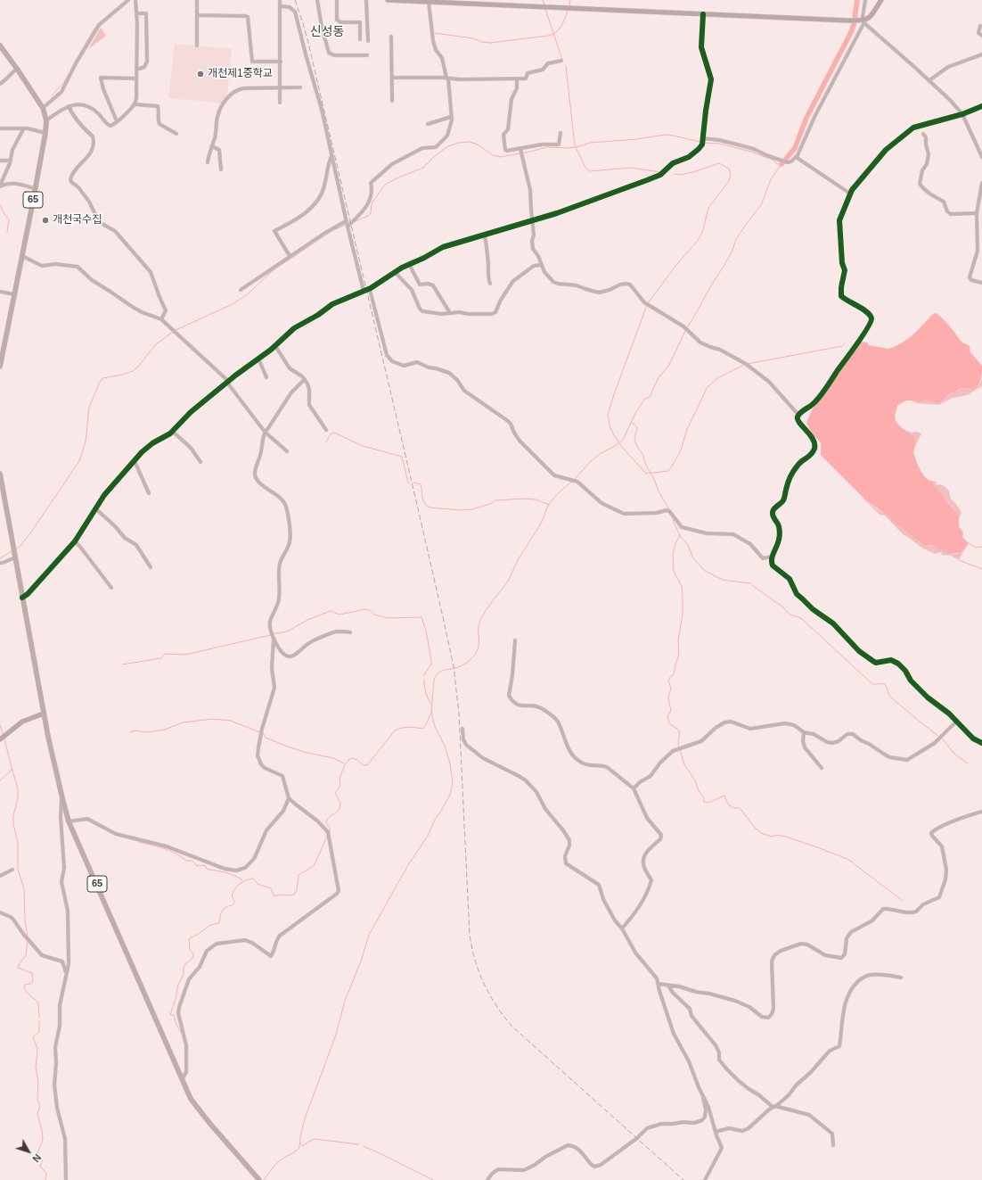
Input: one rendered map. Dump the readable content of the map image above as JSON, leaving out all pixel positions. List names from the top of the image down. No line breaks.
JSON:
{"streets":{"main road":["65"]},"districts":["신성동"],"places":["개천제1중학교","개천국수집"],"north":"bottom right"}
